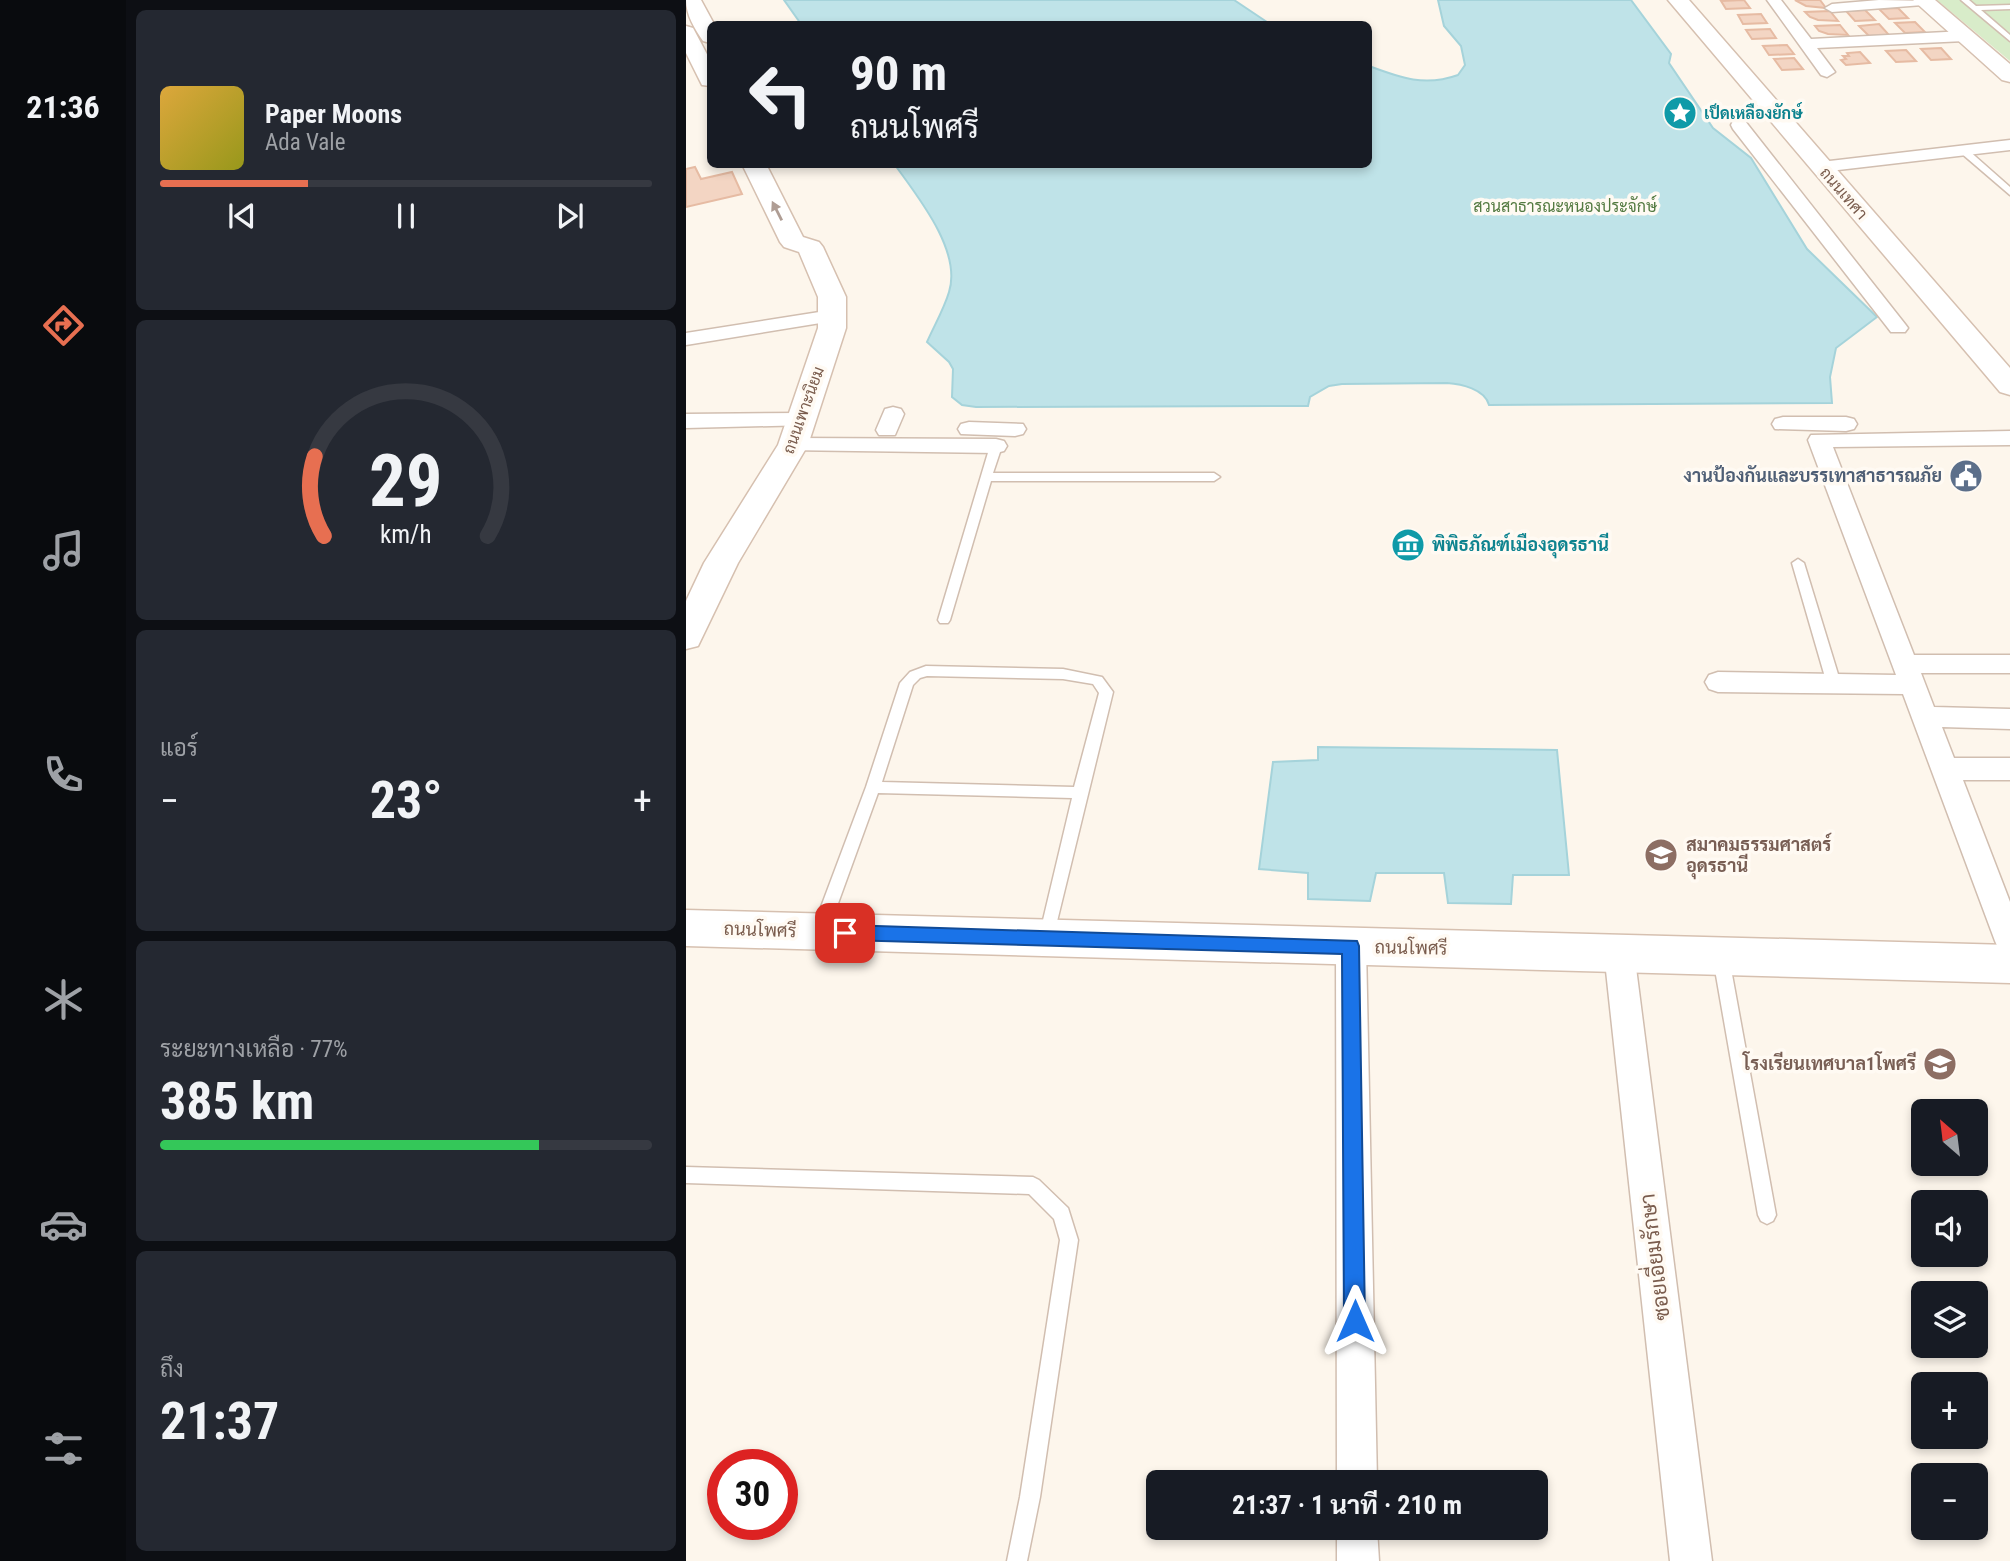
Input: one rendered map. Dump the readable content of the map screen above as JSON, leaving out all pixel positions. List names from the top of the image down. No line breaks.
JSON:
{"streets":{"street":["ถนนเทศา","ถนนเพาะนิยม","ถนนโพศรี","ซอยเอี่ยมรักษา"]},"crossings":[["ถนนโพศรี","ซอยเอี่ยมรักษา"]],"parks":["สวนสาธารณะหนองประจักษ์"],"places":{"place":["เป็ดเหลืองยักษ์"],"public building":["งานป้องกันและบรรเทาสาธารณภัย"],"museum":["พิพิธภัณฑ์เมืองอุดรธานี"],"school or university":["สมาคมธรรมศาสตร์ อุดรธานี","โรงเรียนเทศบาล1โพศรี"]},"north":"top left","page":{"tabs":"21:36","turn":["90 m","ถนนโพศรี"],"song":["Paper Moons","Ada Vale"],"tile":["แอร์",["ระยะทางเหลือ · 77%","385 km"],["ถึง","21:37"]],"heat":["−","23°","+"],"map_buttons":["+","−"],"limit":"30","trip":"21:37 · 1 นาที · 210 m","gauge":["29","km/h"]}}
